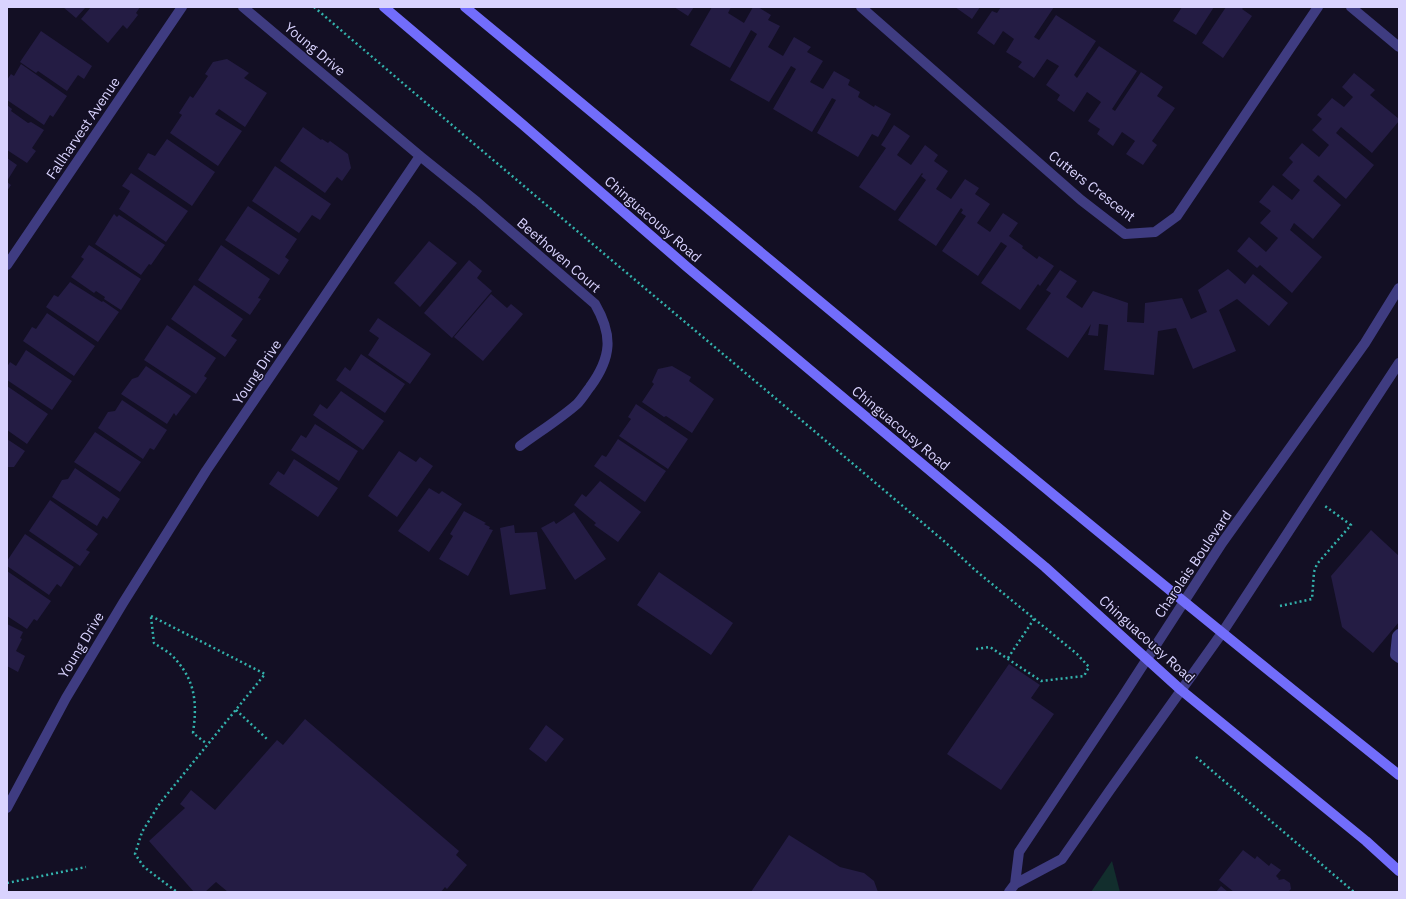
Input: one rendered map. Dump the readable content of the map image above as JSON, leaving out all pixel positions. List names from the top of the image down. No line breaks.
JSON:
{"streets":{"main road":["Chinguacousy Road"],"street":["Young Drive","Fallharvest Avenue","Cutters Crescent","Beethoven Court","Charolais Boulevard"]},"crossings":[["Young Drive","Beethoven Court"],["Chinguacousy Road","Charolais Boulevard"]]}
